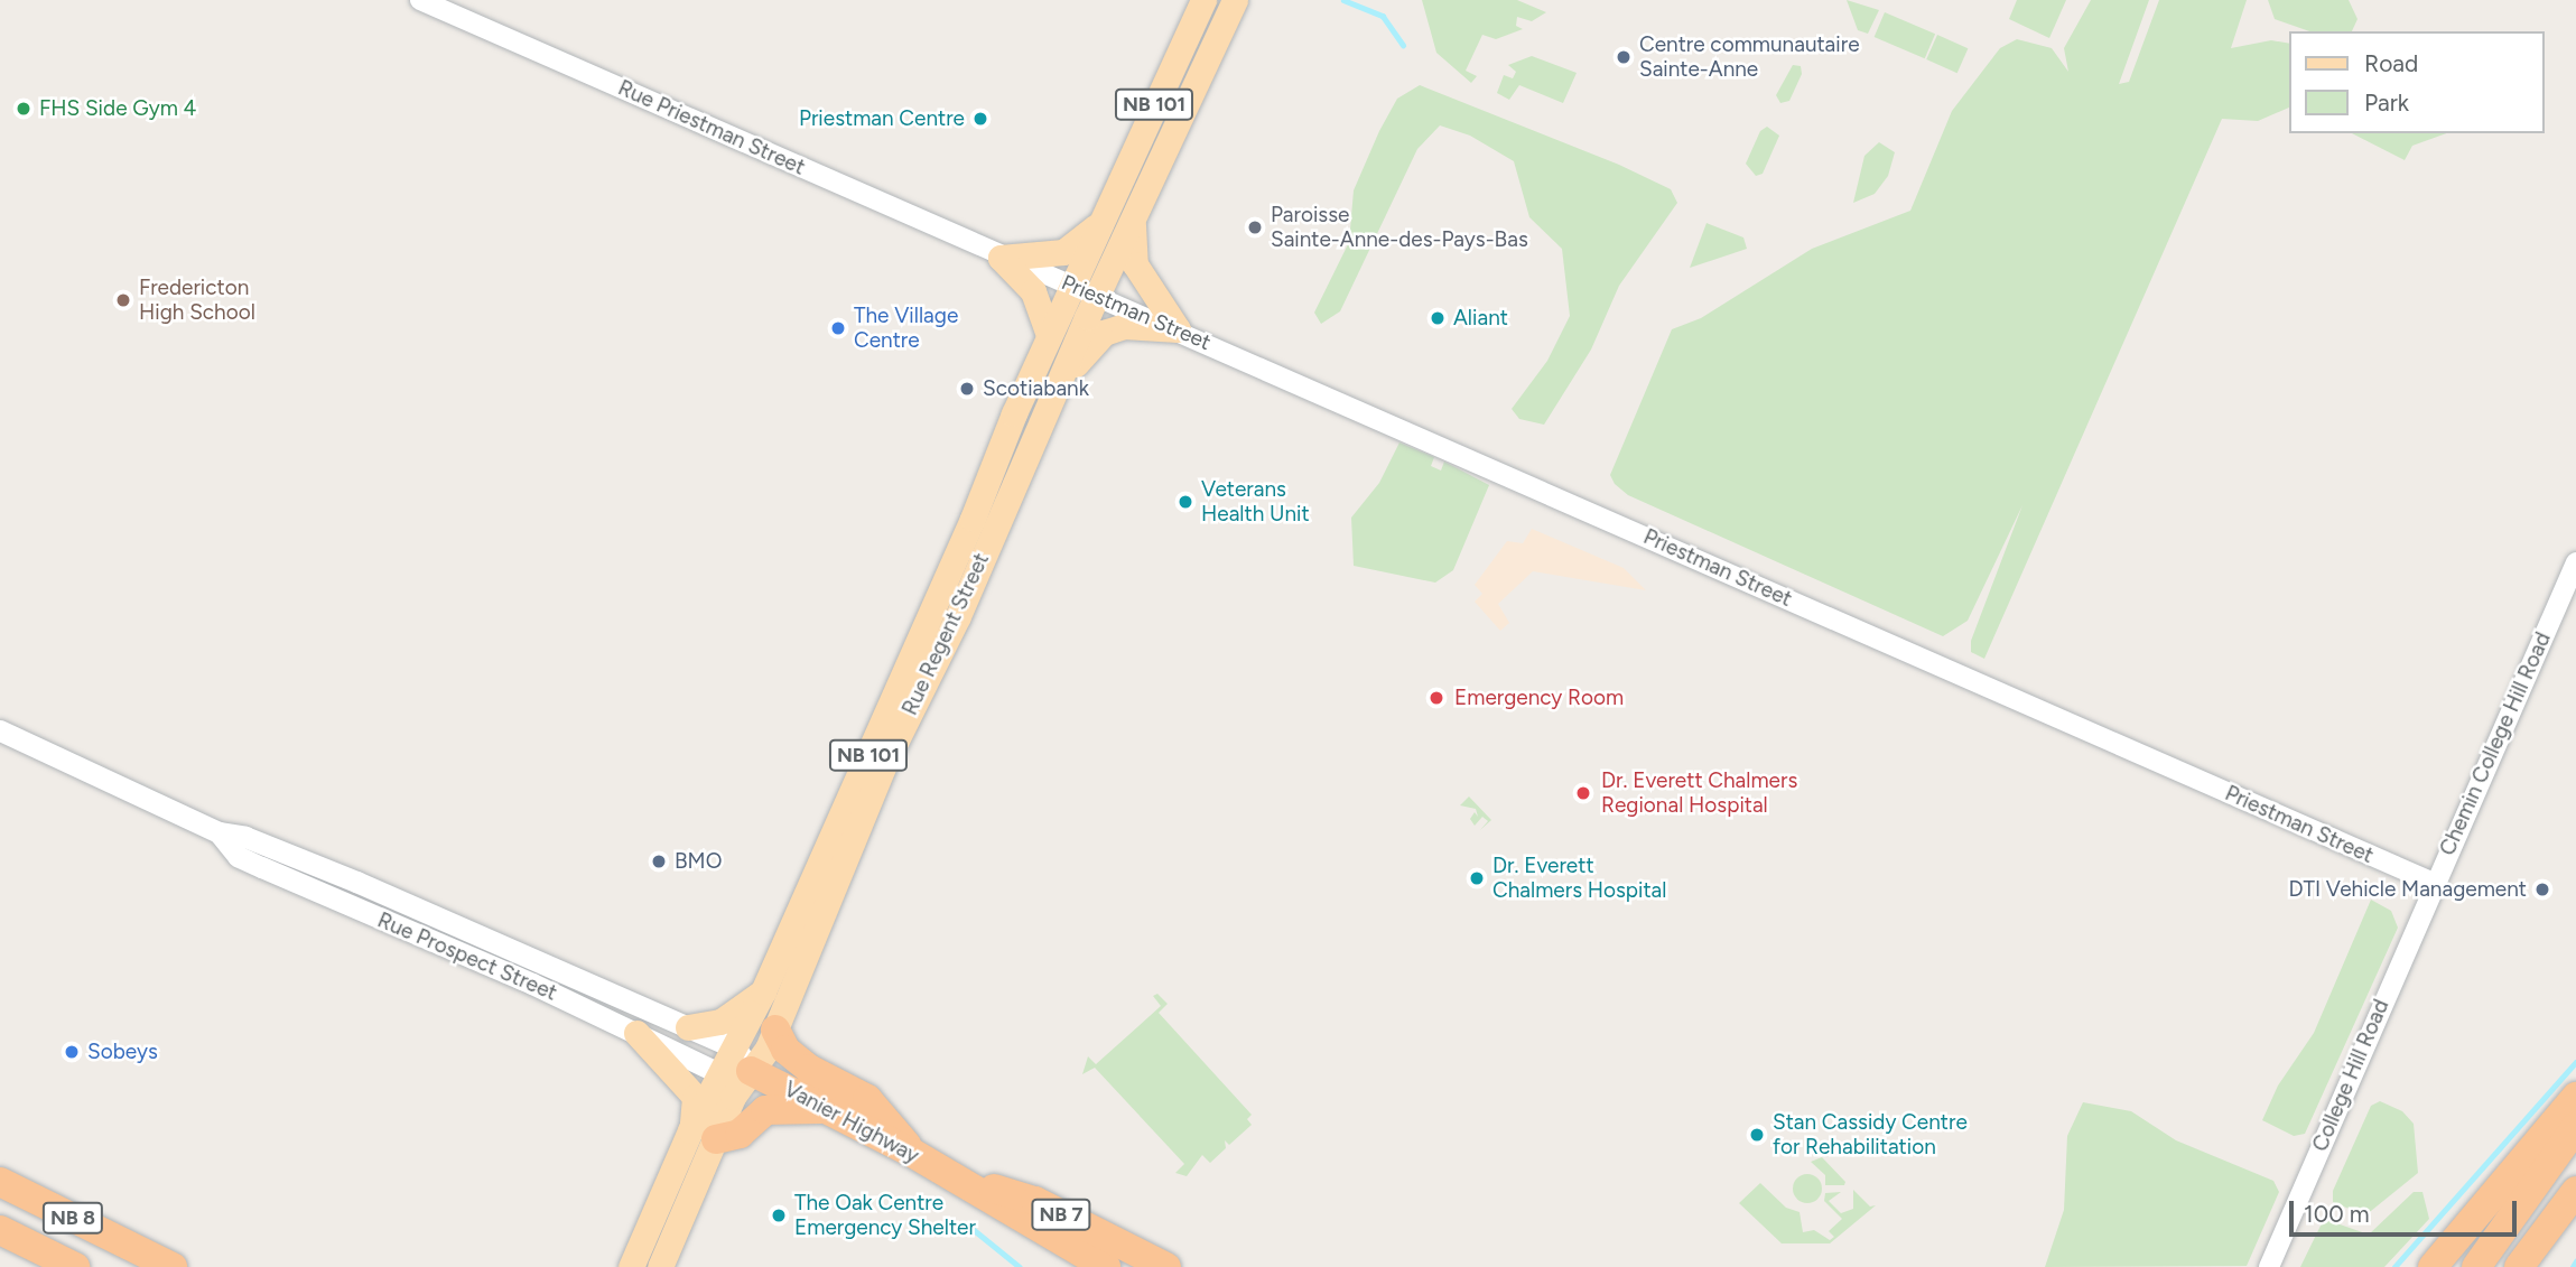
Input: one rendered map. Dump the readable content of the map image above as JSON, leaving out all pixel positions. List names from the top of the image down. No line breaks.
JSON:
{"streets":{"highway":["Vanier Highway","NB 7","NB 8"],"main road":["NB 101","Rue Regent Street","Rue Prospect Street"],"street":["Rue Priestman Street","Priestman Street","Chemin College Hill Road","College Hill Road"]},"crossings":[["Rue Priestman Street","Priestman Street"],["Priestman Street","Rue Regent Street"],["Priestman Street","Chemin College Hill Road"],["Priestman Street","College Hill Road"],["Rue Regent Street","Rue Prospect Street"],["Rue Regent Street","Vanier Highway"],["Chemin College Hill Road","College Hill Road"],["Rue Prospect Street","Vanier Highway"]],"places":["Centre communautaire Sainte-Anne","FHS Side Gym 4","Priestman Centre","Paroisse Sainte-Anne-des-Pays-Bas","Fredericton High School","Aliant","The Village Centre","Scotiabank","Veterans Health Unit","Emergency Room","Dr. Everett Chalmers Regional Hospital","BMO","Dr. Everett Chalmers Hospital","DTI Vehicle Management","Sobeys","Stan Cassidy Centre for Rehabilitation","The Oak Centre Emergency Shelter"],"legend":["Road","Park"],"scale_bar":"100 m"}
